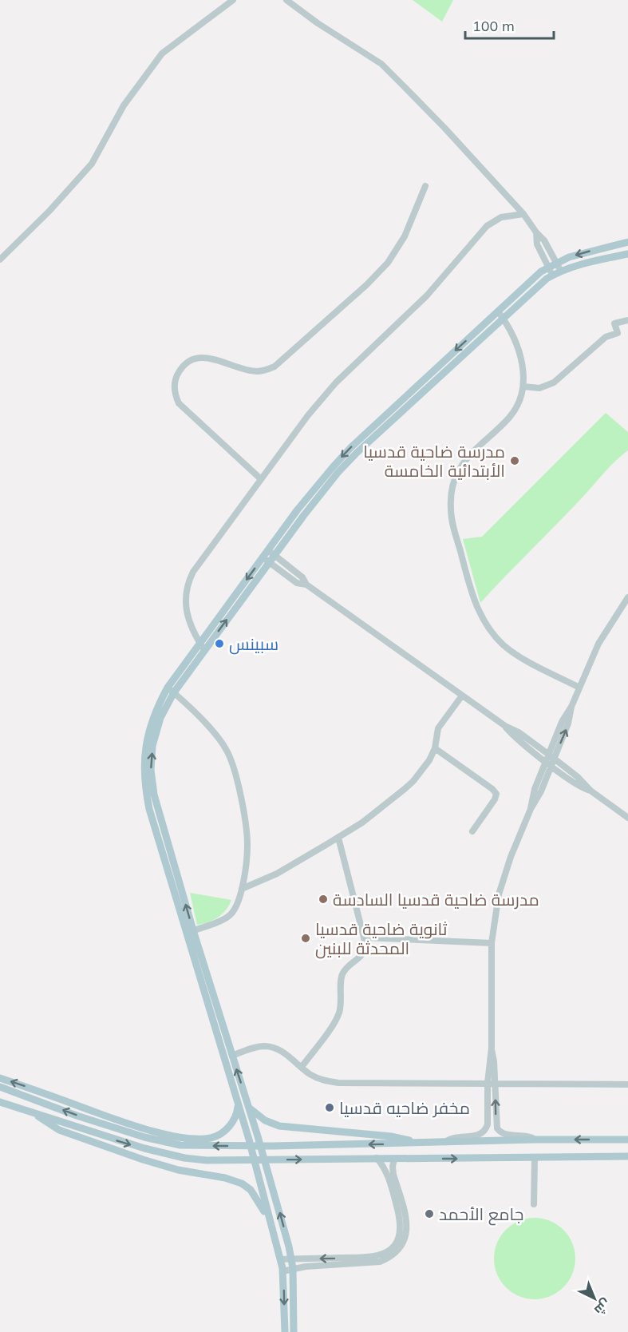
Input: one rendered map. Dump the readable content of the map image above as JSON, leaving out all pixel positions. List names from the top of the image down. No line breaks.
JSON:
{"places":["مدرسة ضاحية قدسيا الأبتدائية الخامسة","سبينس","مدرسة ضاحية قدسيا السادسة","ثانوية ضاحية قدسيا المحدثة للبنين","مخفر ضاحيه قدسيا","جامع الأحمد"],"scale_bar":"100 m","north":"bottom right"}
